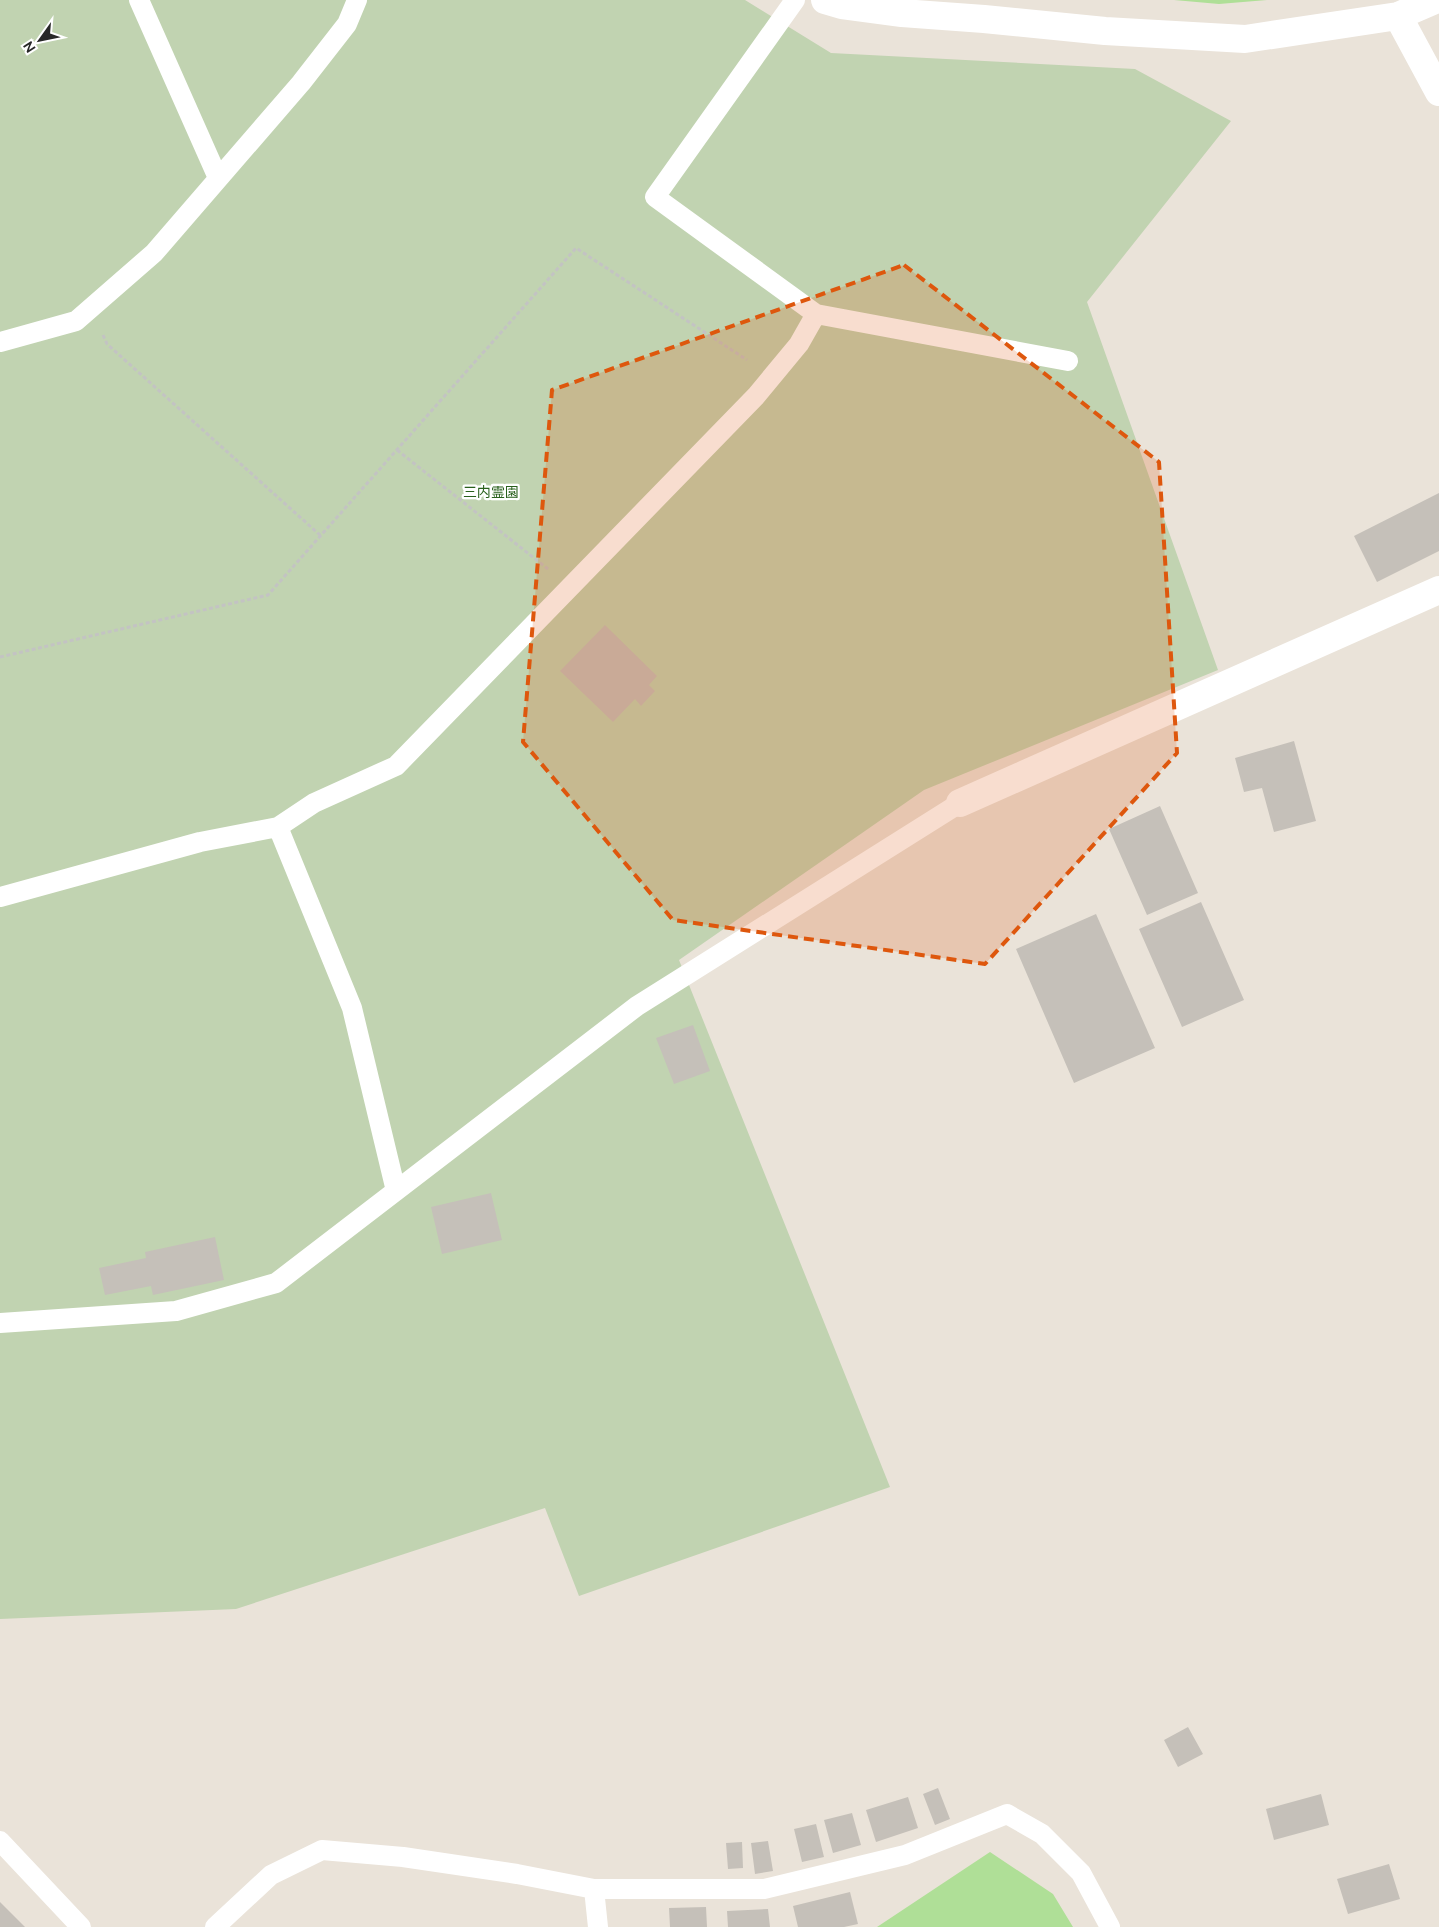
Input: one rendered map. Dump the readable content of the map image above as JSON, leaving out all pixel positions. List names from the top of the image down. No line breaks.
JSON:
{"parks":["三内霊園"],"north":"bottom left"}
